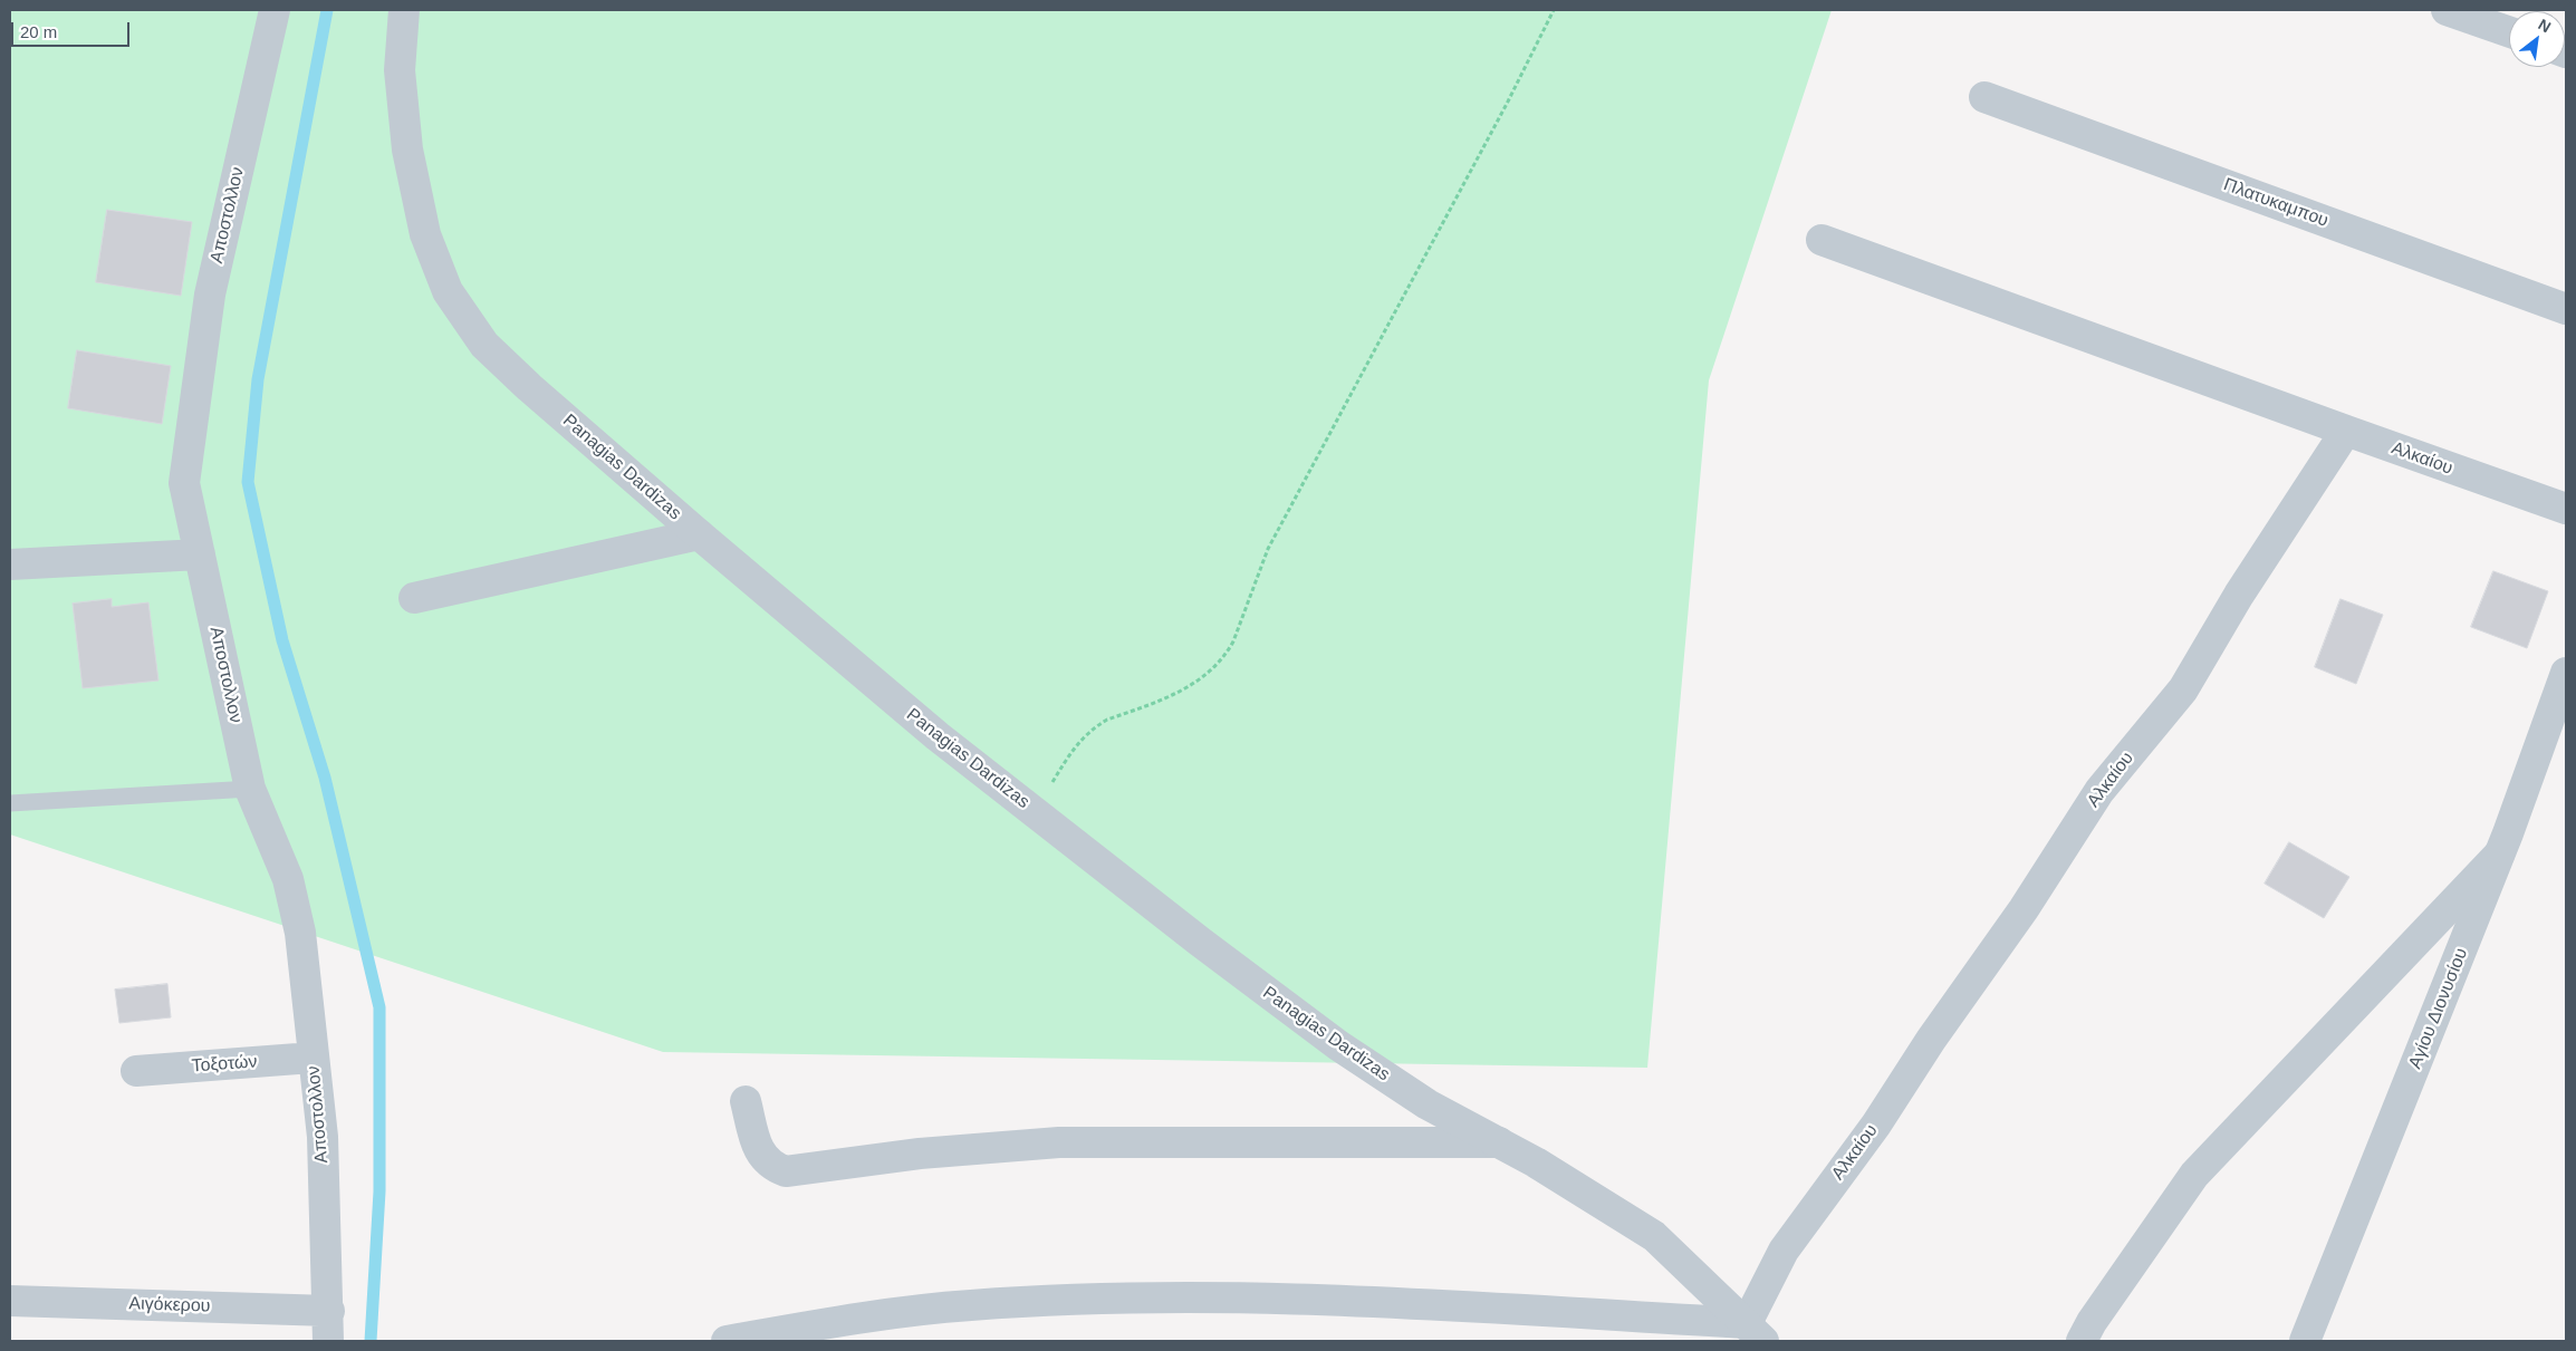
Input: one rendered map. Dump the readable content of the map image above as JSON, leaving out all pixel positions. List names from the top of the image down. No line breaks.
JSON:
{"streets":{"street":["Πλατυκαμπου","Αποστολλον","Αλκαίου","Panagias Dardizas","Αγίου Διονυσίου","Τοξοτών","Αιγόκερου"]},"crossings":[["Αποστολλον","Τοξοτών"],["Αποστολλον","Αιγόκερου"],["Αλκαίου","Panagias Dardizas"]],"scale_bar":"20 m","north":"top right"}
